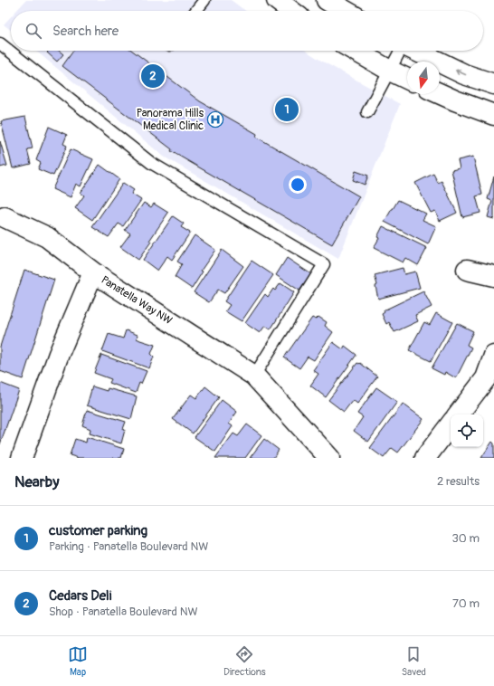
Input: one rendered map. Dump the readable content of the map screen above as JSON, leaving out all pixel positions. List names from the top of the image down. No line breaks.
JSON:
{"streets":{"street":["Panatella Way NW"]},"places":{"hospital":["Panorama Hills Medical Clinic"]},"north":"bottom","page":{"search":"Search here","pins":["2","1"],"heading":["Nearby","2 results"],"list":[{"mark":"1","name":"customer parking","note":"Parking · Panatella Boulevard NW","value":"30 m"},{"mark":"2","name":"Cedars Deli","note":"Shop · Panatella Boulevard NW","value":"70 m"}],"nav":["Map","Directions","Saved"]}}
